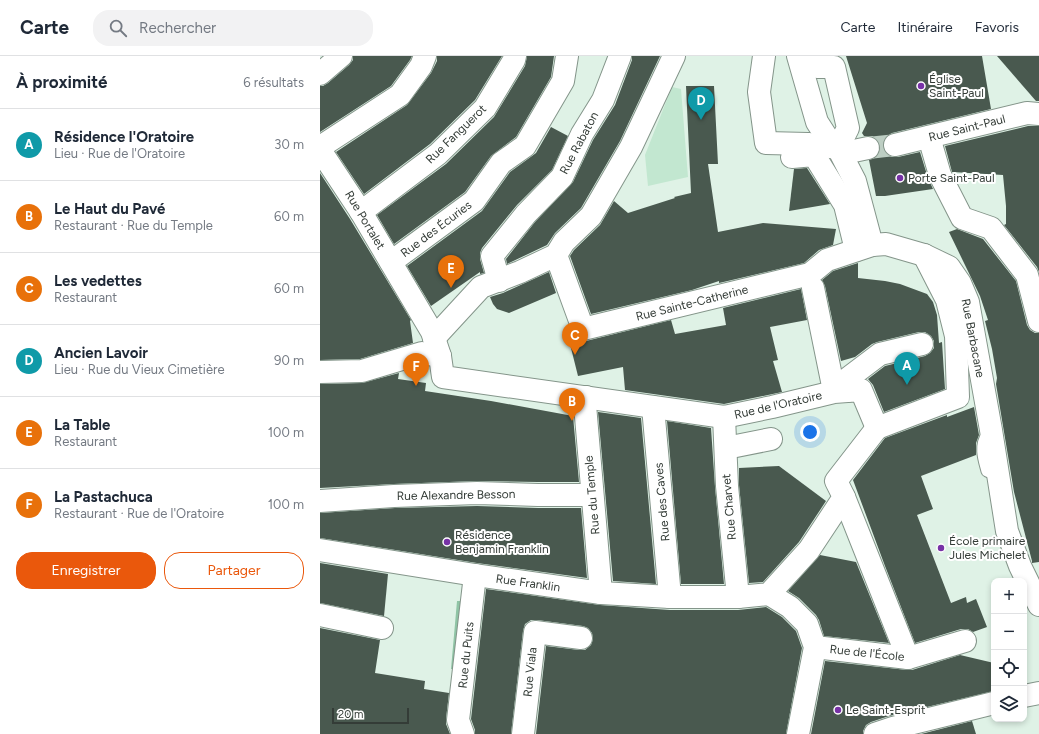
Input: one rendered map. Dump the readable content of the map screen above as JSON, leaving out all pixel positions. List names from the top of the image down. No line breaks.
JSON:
{"streets":{"street":["Rue Saint-Paul","Rue Fanguerot","Rue Rabaton","Rue Portalet","Rue des Écuries","Rue Sainte-Catherine","Rue Barbacane","Rue de l'Oratoire","Rue Alexandre Besson","Rue du Temple","Rue des Caves","Rue Charvet","Rue Franklin","Rue de l'École","Rue du Puits","Rue Viala"]},"crossings":[["Rue Fanguerot","Rue Portalet"],["Rue Portalet","Rue des Écuries"],["Rue Portalet","Rue de l'Oratoire"],["Rue Sainte-Catherine","Rue Barbacane"],["Rue de l'Oratoire","Rue du Temple"],["Rue de l'Oratoire","Rue des Caves"],["Rue de l'Oratoire","Rue Charvet"],["Rue Alexandre Besson","Rue du Temple"],["Rue du Temple","Rue Franklin"],["Rue des Caves","Rue Franklin"],["Rue Charvet","Rue Franklin"],["Rue Franklin","Rue du Puits"]],"places":["Église Saint-Paul","Porte Saint-Paul","Résidence Benjamin Franklin","École primaire Jules Michelet","Le Saint-Esprit"],"scale_bar":"20 m","page":{"header":"Carte","search":"Rechercher","nav":["Carte","Itinéraire","Favoris"],"heading":["À proximité","6 résultats"],"pins":["D","E","C","A","F","B"],"list":[{"mark":"A","name":"Résidence l'Oratoire","note":"Lieu · Rue de l'Oratoire","value":"30 m"},{"mark":"B","name":"Le Haut du Pavé","note":"Restaurant · Rue du Temple","value":"60 m"},{"mark":"C","name":"Les vedettes","note":"Restaurant","value":"60 m"},{"mark":"D","name":"Ancien Lavoir","note":"Lieu · Rue du Vieux Cimetière","value":"90 m"},{"mark":"E","name":"La Table","note":"Restaurant","value":"100 m"},{"mark":"F","name":"La Pastachuca","note":"Restaurant · Rue de l'Oratoire","value":"100 m"}],"buttons":["Enregistrer","Partager"],"map_buttons":["+","−"],"scale":"20 m"}}
